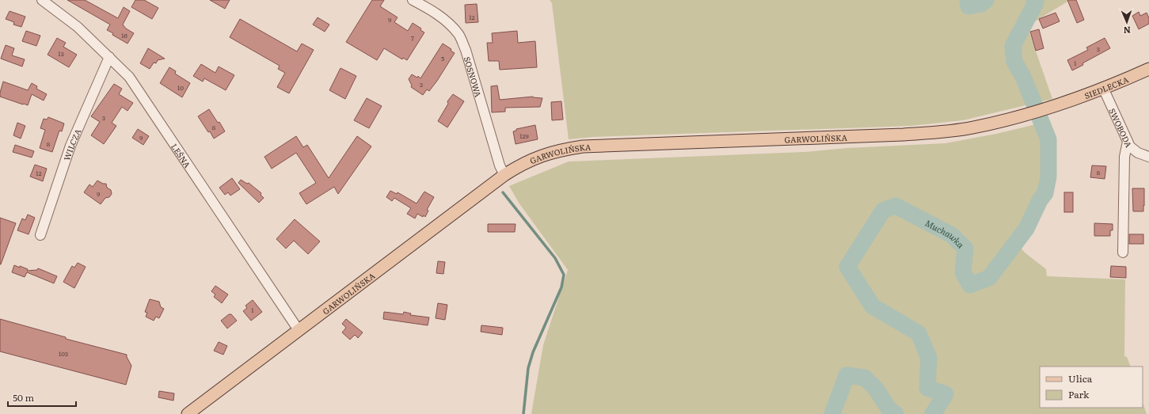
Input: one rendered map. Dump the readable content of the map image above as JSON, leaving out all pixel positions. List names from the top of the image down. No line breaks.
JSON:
{"streets":{"main road":["SIEDLECKA","GARWOLIŃSKA"],"street":["SOSNOWA","SWOBODA","WILCZA","LEŚNA"]},"crossings":[["SOSNOWA","GARWOLIŃSKA"],["SIEDLECKA","SWOBODA"],["SIEDLECKA","GARWOLIŃSKA"],["GARWOLIŃSKA","LEŚNA"],["WILCZA","LEŚNA"]],"water":["Muchawka"],"house_numbers":["12","9","16","7","3","13","5","1","3","10","3","8","129","9","8","8","12","9","1","103"],"legend":["Ulica","Park"],"scale_bar":"50 m","north":"bottom"}
